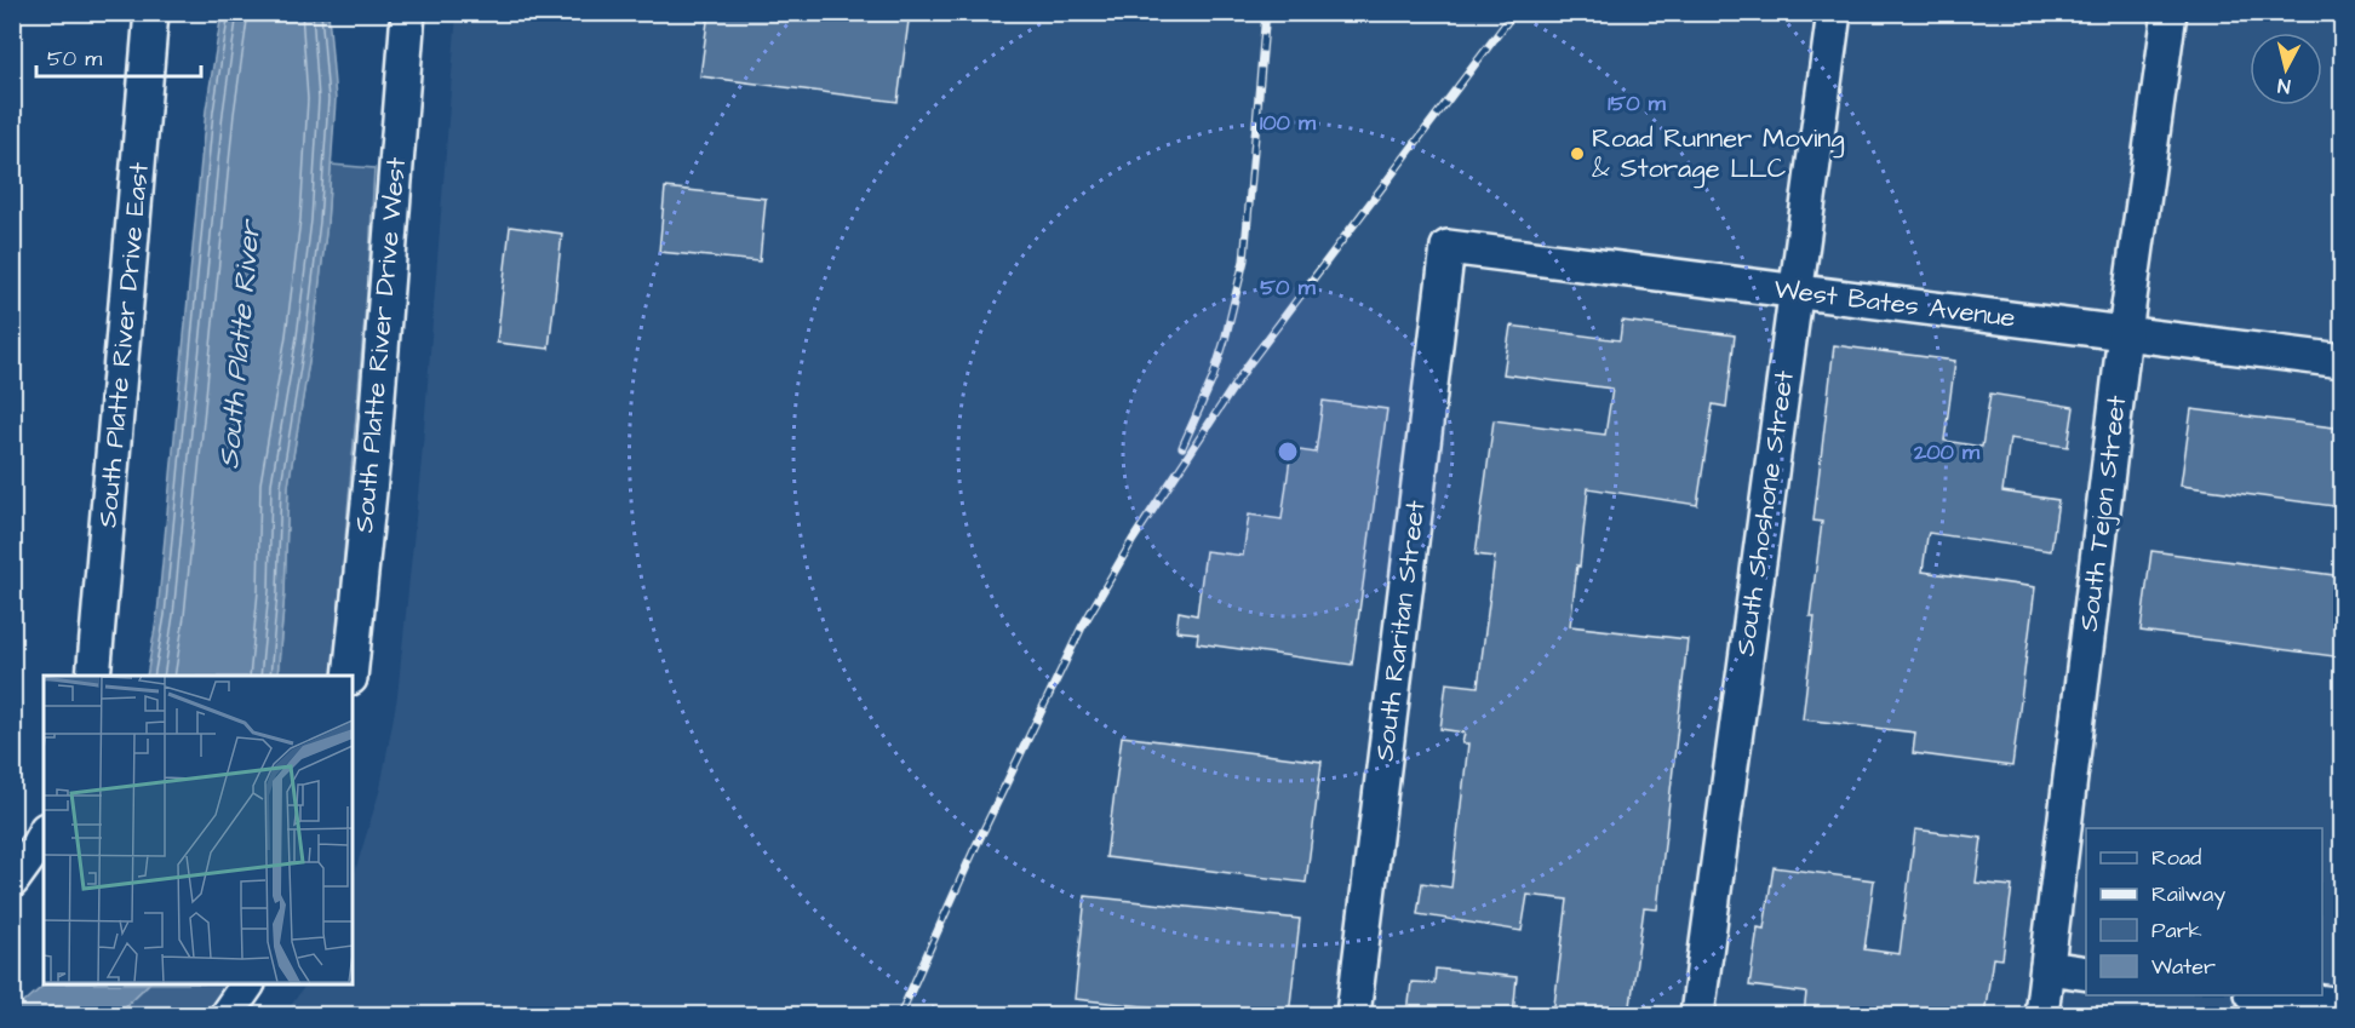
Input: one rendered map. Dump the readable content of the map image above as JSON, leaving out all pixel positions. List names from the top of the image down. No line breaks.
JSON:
{"streets":{"street":["West Bates Avenue","South Platte River Drive East","South Platte River Drive West","South Shoshone Street","South Tejon Street","South Raritan Street"]},"crossings":[["West Bates Avenue","South Shoshone Street"],["West Bates Avenue","South Tejon Street"],["West Bates Avenue","South Raritan Street"]],"water":["South Platte River"],"places":["Road Runner Moving & Storage LLC"],"legend":["Road","Railway","Park","Water"],"scale_bar":"50 m","north":"bottom","rings":["150 m","100 m","50 m","200 m"]}
